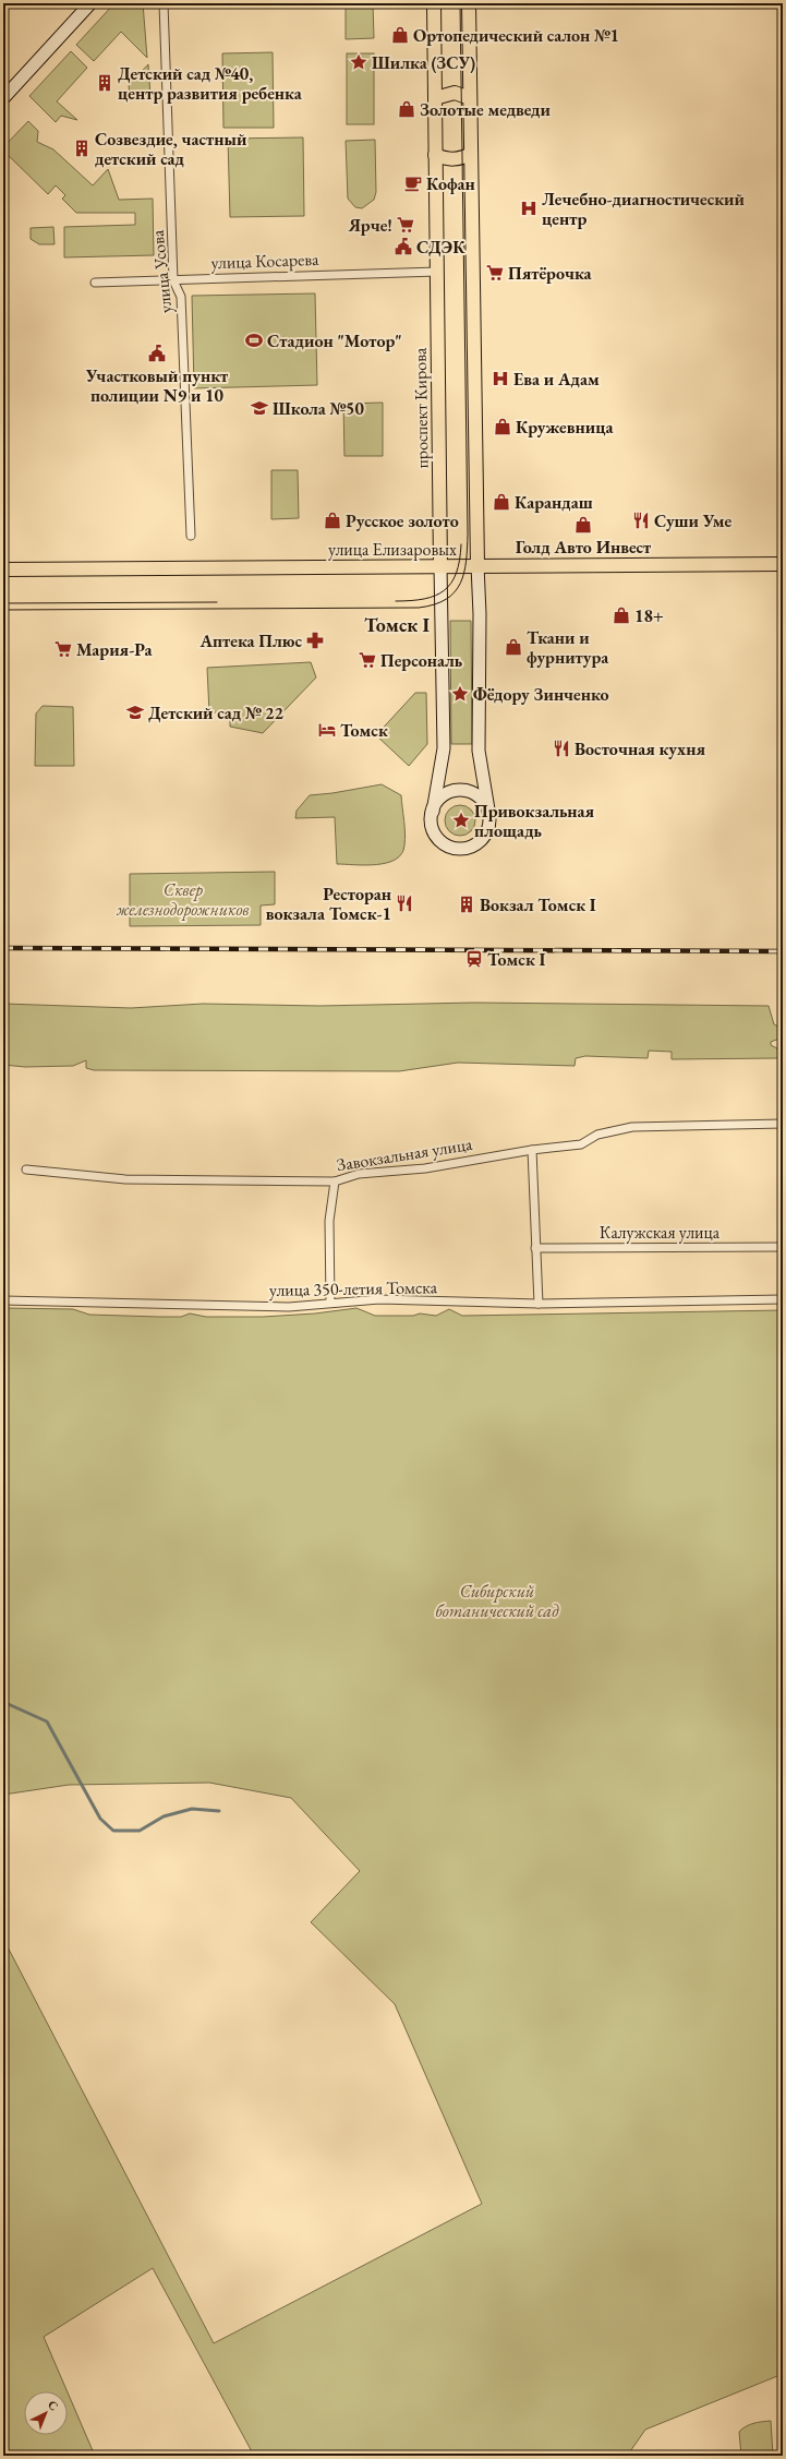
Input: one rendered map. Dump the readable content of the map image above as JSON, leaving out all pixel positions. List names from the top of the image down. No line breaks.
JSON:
{"streets":{"main road":["проспект Кирова","улица Елизаровых"],"street":["улица Косарева","улица Усова","Завокзальная улица","Калужская улица","улица 350-летия Томска"]},"crossings":[["улица Косарева","улица Усова"],["улица Косарева","проспект Кирова"],["проспект Кирова","улица Елизаровых"]],"districts":["Томск I"],"parks":["Сквер железнодорожников","Сибирский ботанический сад"],"places":{"shop":["Ортопедический салон №1","Золотые медведи","Кружевница","Карандаш","Русское золото","Голд Авто Инвест","18+","Ткани и фурнитура"],"place":["Шилка (ЗСУ)","Фёдору Зинченко","Привокзальная площадь"],"building":["Детский сад №40, центр развития ребенка","Созвездие, частный детский сад","Вокзал Томск I"],"cafe":["Кофан"],"hospital":["Лечебно-диагностический центр","Ева и Адам"],"supermarket":["Ярче!","Пятёрочка","Мария-Ра","Персональ"],"public building":["СДЭК","Участковый пункт полиции N9 и 10"],"sports":["Стадион \"Мотор\""],"school or university":["Школа №50","Детский сад № 22"],"restaurant":["Суши Уме","Восточная кухня","Ресторан вокзала Томск-1"],"pharmacy":["Аптека Плюс"],"hotel":["Томск"],"station":["Томск I"]},"north":"top right"}
